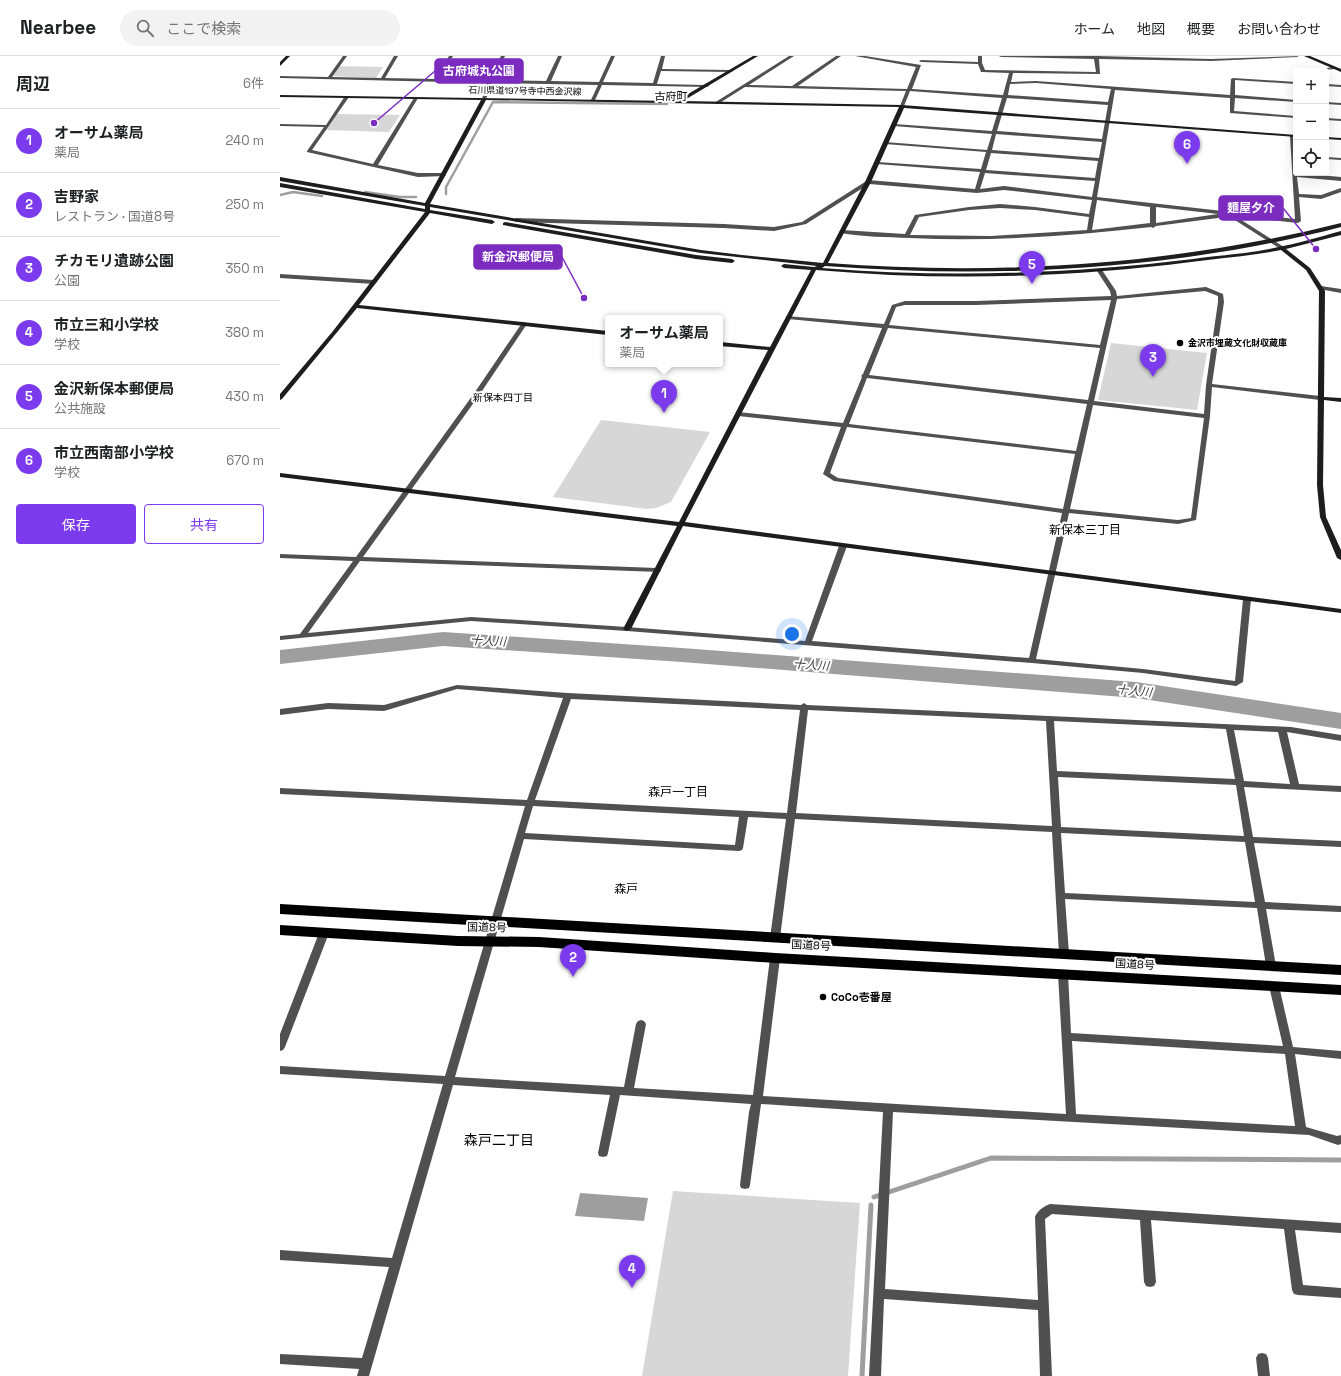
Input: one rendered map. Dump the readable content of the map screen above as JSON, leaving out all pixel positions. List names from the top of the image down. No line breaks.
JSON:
{"streets":{"highway":["国道8号"],"street":["石川県道197号寺中西金沢線"]},"districts":["古府町","新保本四丁目","新保本三丁目","森戸一丁目","森戸","森戸二丁目"],"water":["十人川"],"places":["古府城丸公園","麺屋夕介","新金沢郵便局","金沢市埋蔵文化財収蔵庫","CoCo壱番屋"],"page":{"header":"Nearbee","search":"ここで検索","nav":["ホーム","地図","概要","お問い合わせ"],"heading":["周辺","6件"],"map_buttons":["+","−"],"list":[{"mark":"1","name":"オーサム薬局","note":"薬局","value":"240 m"},{"mark":"2","name":"吉野家","note":"レストラン · 国道8号","value":"250 m"},{"mark":"3","name":"チカモリ遺跡公園","note":"公園","value":"350 m"},{"mark":"4","name":"市立三和小学校","note":"学校","value":"380 m"},{"mark":"5","name":"金沢新保本郵便局","note":"公共施設","value":"430 m"},{"mark":"6","name":"市立西南部小学校","note":"学校","value":"670 m"}],"pins":["6","5","3","1","2","4"],"popup":["オーサム薬局","薬局"],"buttons":["保存","共有"]}}
